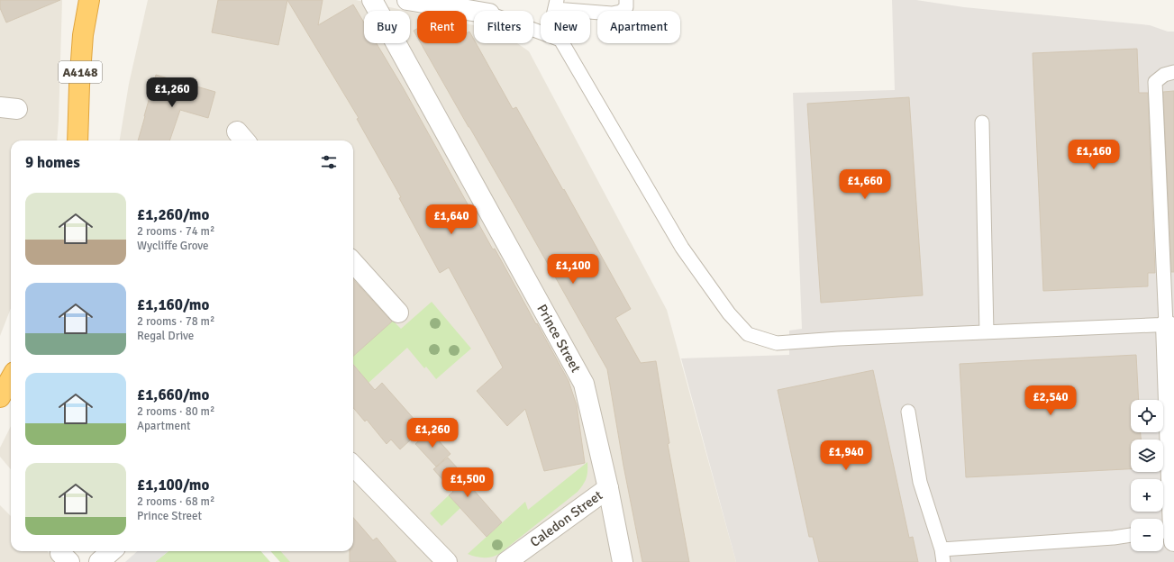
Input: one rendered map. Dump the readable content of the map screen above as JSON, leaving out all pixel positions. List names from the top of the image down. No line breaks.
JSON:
{"streets":{"highway":["A4148"],"street":["Prince Street","Caledon Street"]},"crossings":[["Prince Street","Caledon Street"]],"page":{"chip":["Buy","Rent","Filters","New","Apartment"],"price":["£1,260","£1,160","£1,660","£1,640","£1,100","£2,540","£1,260","£1,940","£1,500"],"heading":"9 homes","list":[{"name":"£1,260/mo","note":"2 rooms · 74 m² · Wycliffe Grove"},{"name":"£1,160/mo","note":"2 rooms · 78 m² · Regal Drive"},{"name":"£1,660/mo","note":"2 rooms · 80 m² · Apartment"},{"name":"£1,100/mo","note":"2 rooms · 68 m² · Prince Street"}],"map_buttons":["+","−"]}}
